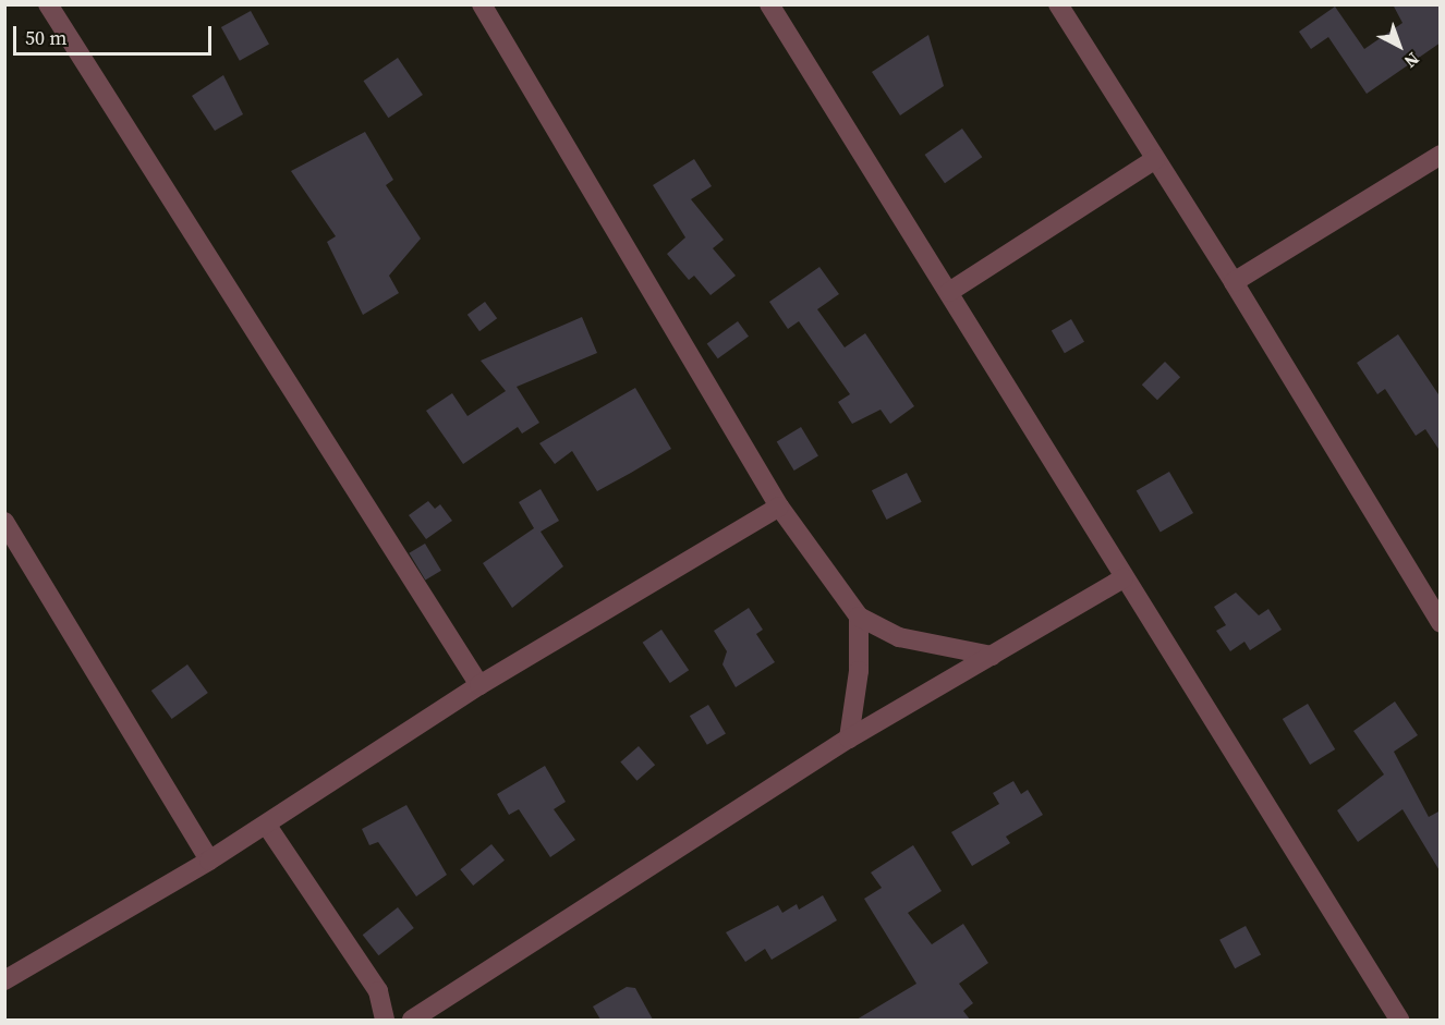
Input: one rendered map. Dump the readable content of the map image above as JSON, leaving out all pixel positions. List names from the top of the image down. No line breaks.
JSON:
{"scale_bar":"50 m","north":"bottom right"}
